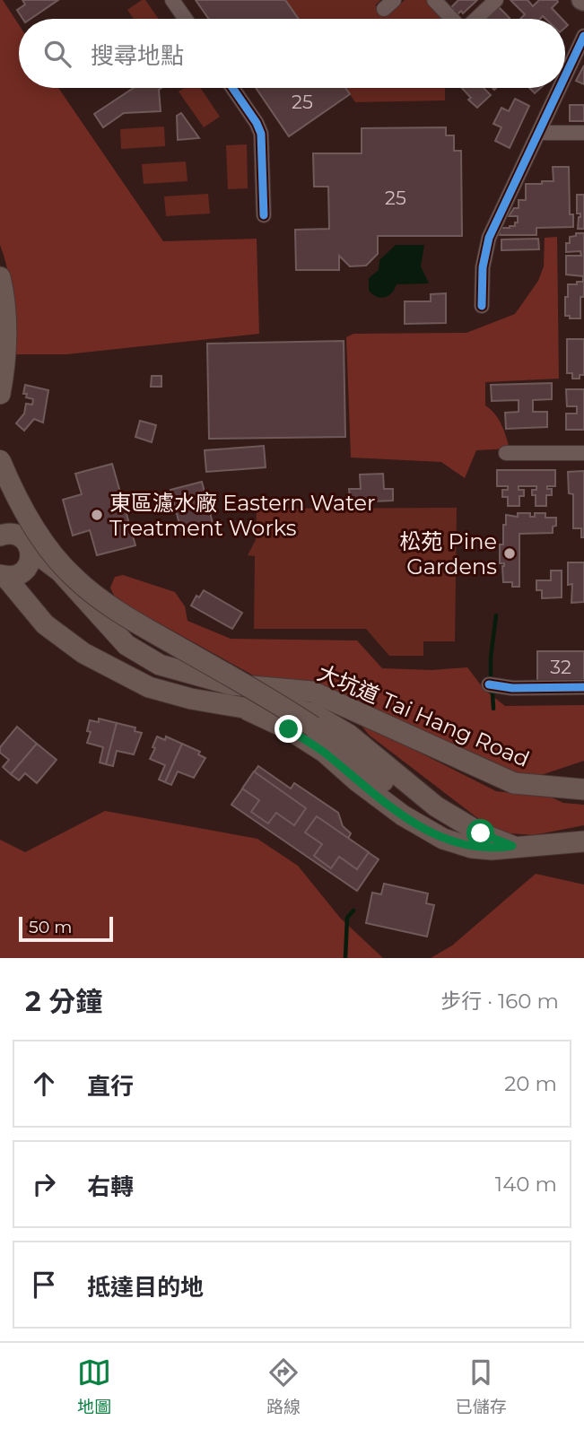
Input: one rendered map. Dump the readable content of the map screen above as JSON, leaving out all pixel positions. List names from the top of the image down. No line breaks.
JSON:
{"streets":{"main road":["大坑道 Tai Hang Road"]},"places":["東區濾水廠 Eastern Water Treatment Works","松苑 Pine Gardens"],"house_numbers":["25","25","32"],"scale_bar":"50 m","page":{"search":"搜尋地點","scale":"50 m","heading":["2 分鐘","步行 · 160 m"],"list":[["直行","20 m"],["右轉","140 m"],"抵達目的地"],"nav":["地圖","路線","已儲存"]}}
